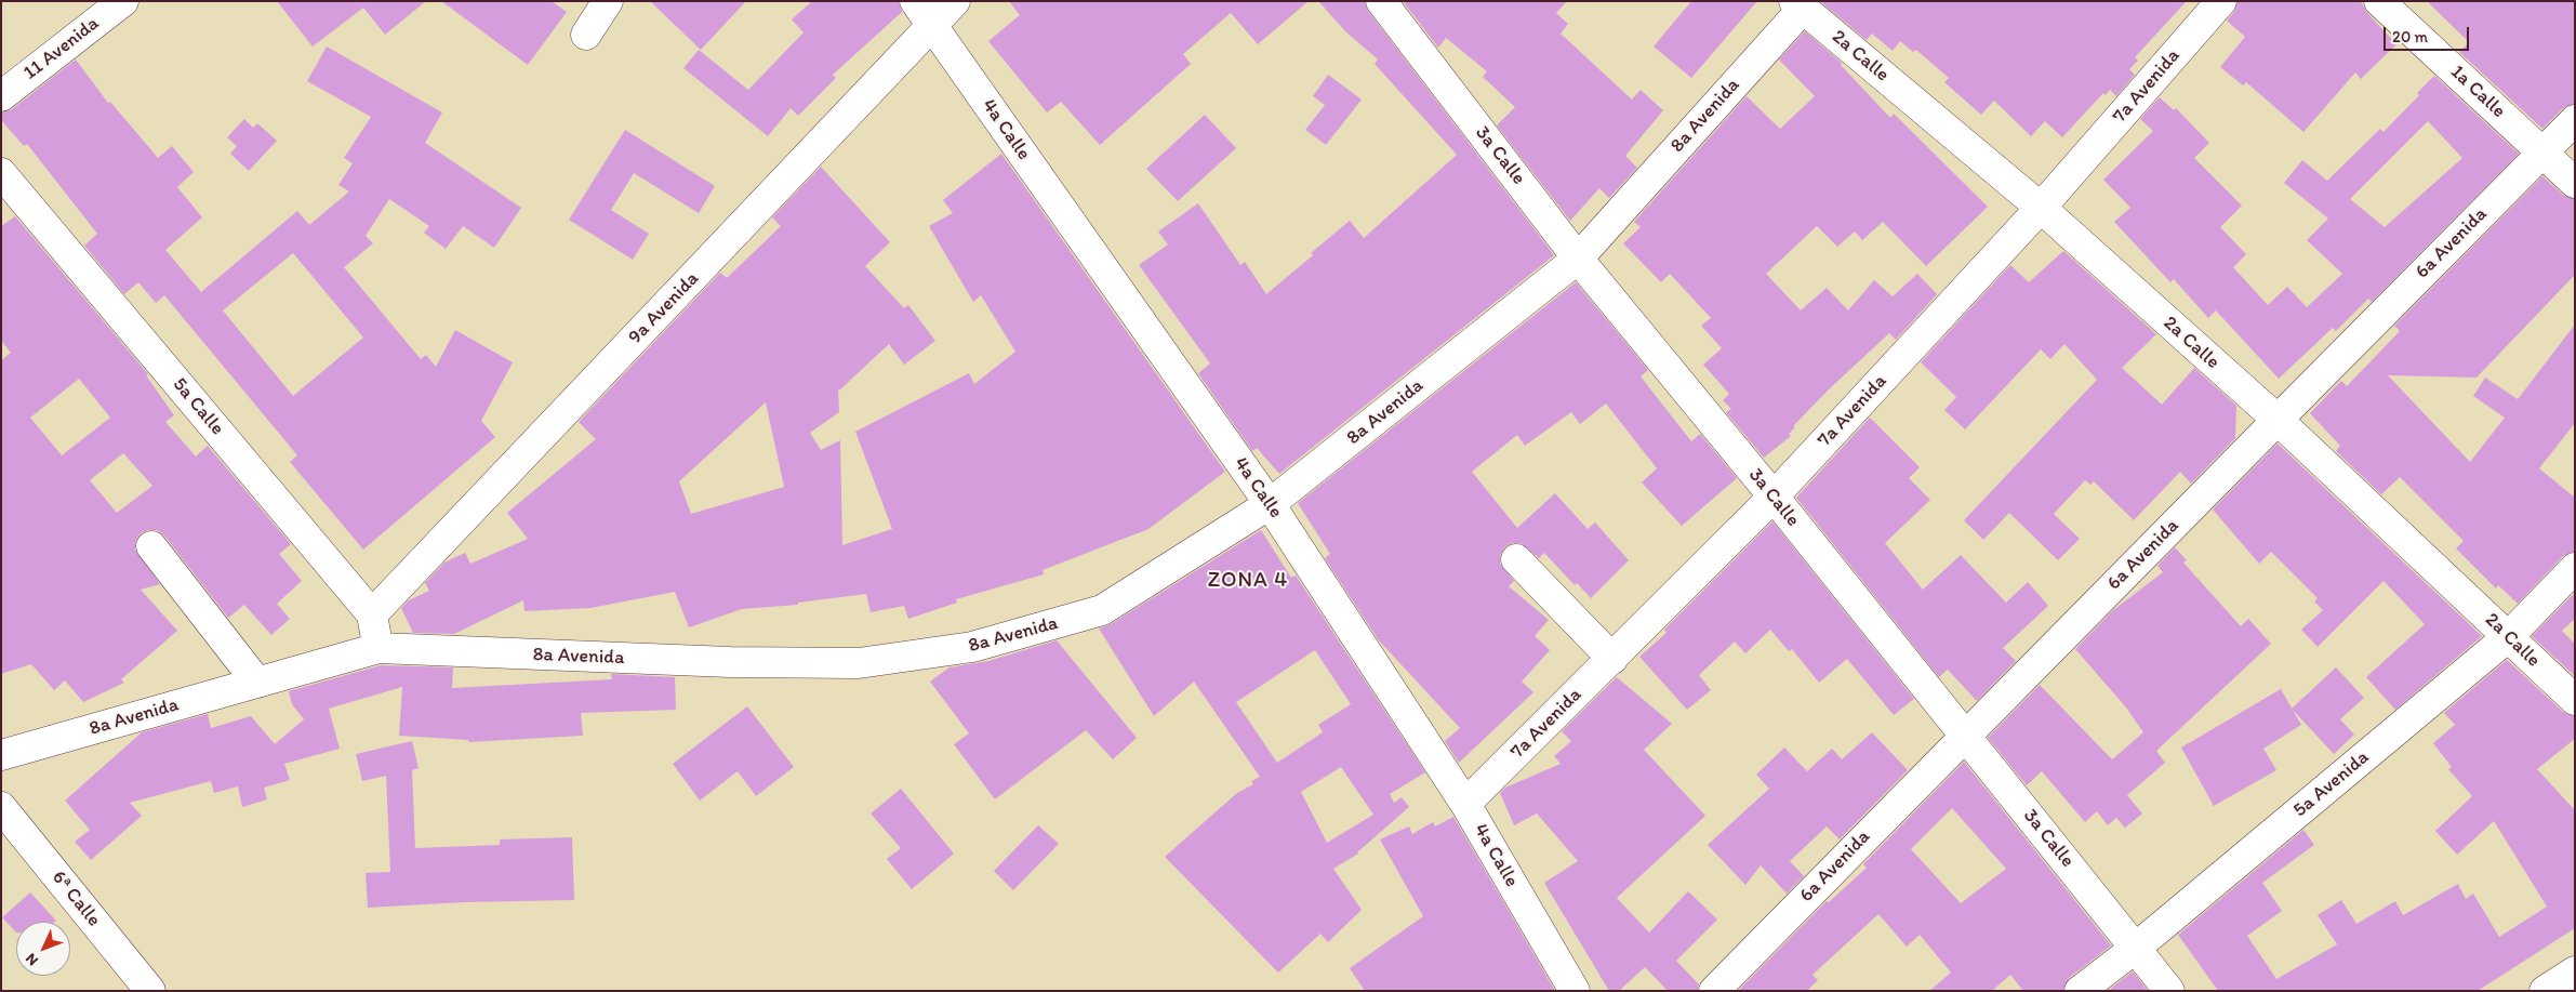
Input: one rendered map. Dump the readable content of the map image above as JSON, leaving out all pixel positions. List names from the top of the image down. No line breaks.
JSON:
{"streets":{"street":["11 Avenida","2a Calle","7a Avenida","1a Calle","8a Avenida","4a Calle","3a Calle","6a Avenida","9a Avenida","5a Calle","5a Avenida","6ª Calle"]},"crossings":[["2a Calle","7a Avenida"],["2a Calle","8a Avenida"],["2a Calle","6a Avenida"],["2a Calle","5a Avenida"],["7a Avenida","4a Calle"],["7a Avenida","3a Calle"],["1a Calle","6a Avenida"],["8a Avenida","4a Calle"],["8a Avenida","3a Calle"],["8a Avenida","5a Calle"],["4a Calle","9a Avenida"],["3a Calle","6a Avenida"],["3a Calle","5a Avenida"],["9a Avenida","5a Calle"]],"districts":["ZONA 4"],"scale_bar":"20 m","north":"bottom left"}
